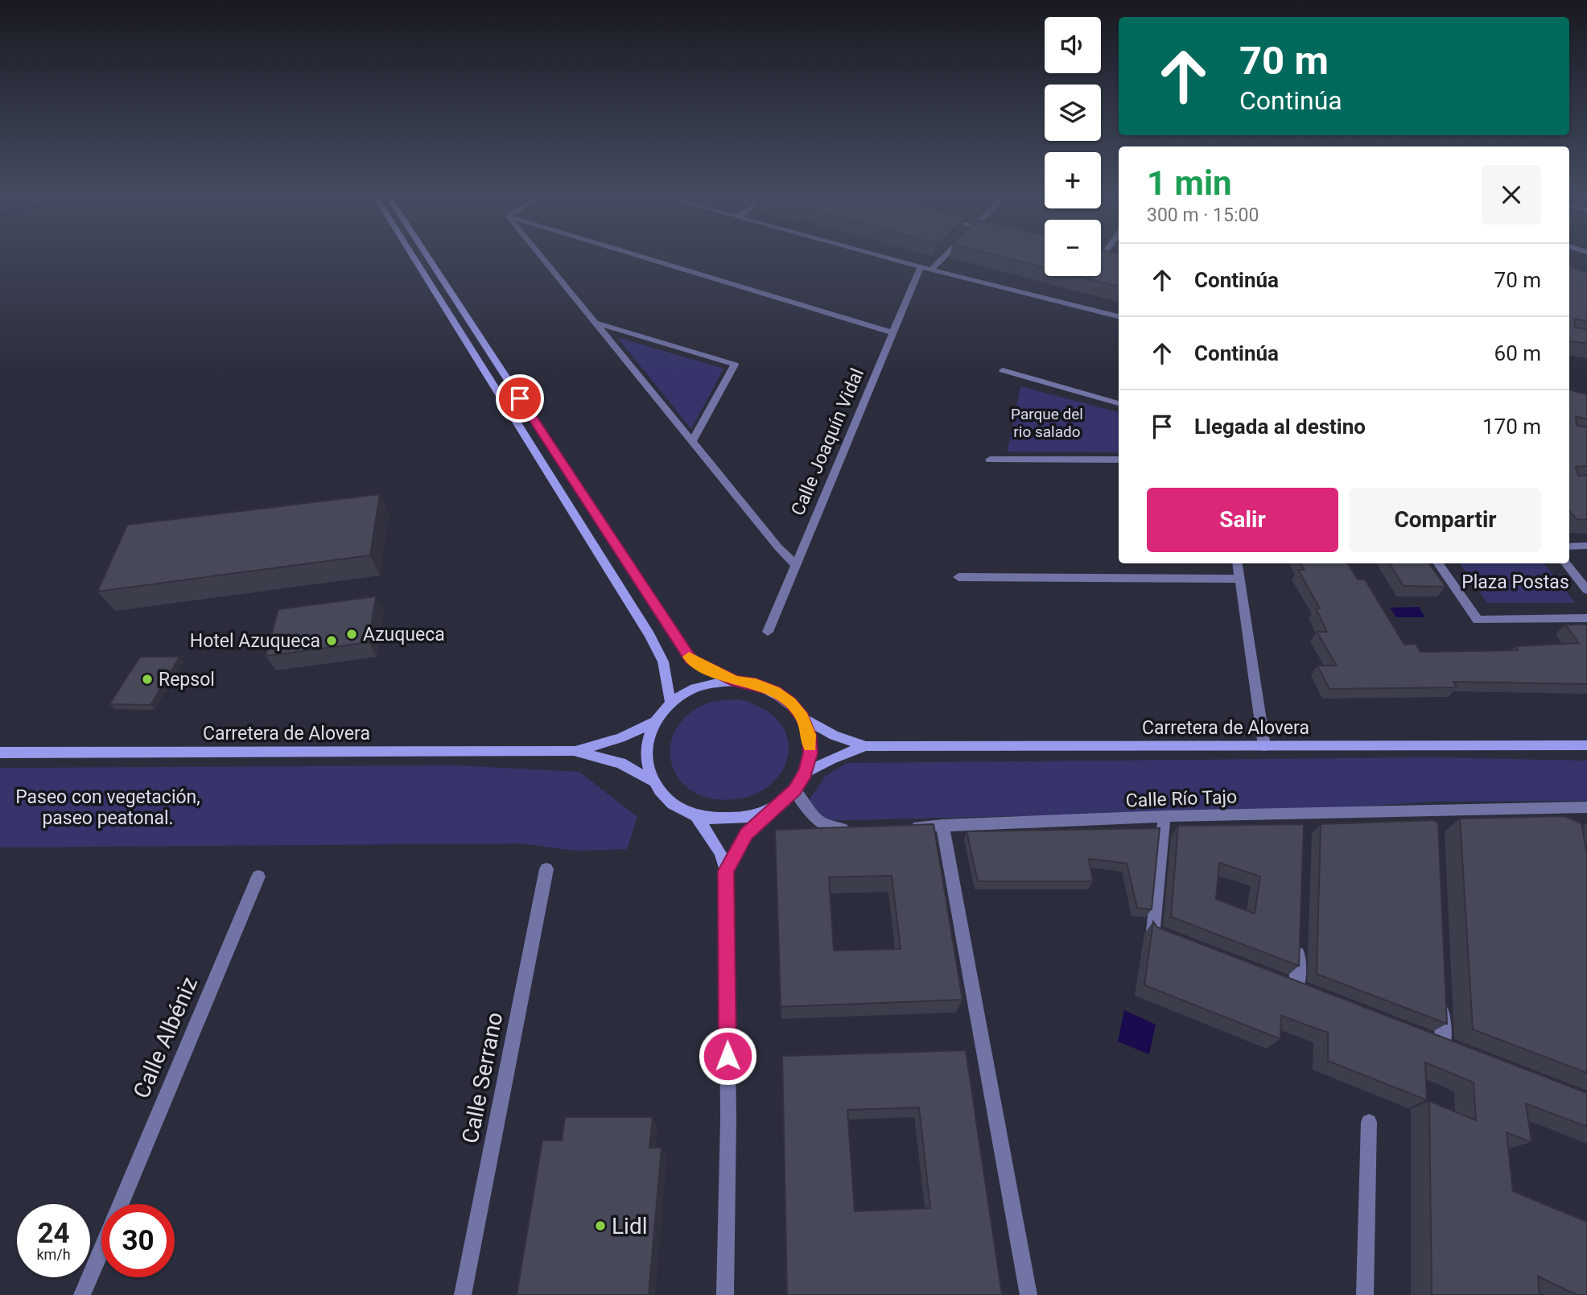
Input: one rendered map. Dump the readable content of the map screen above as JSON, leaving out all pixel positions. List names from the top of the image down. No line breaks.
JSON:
{"streets":{"street":["Calle Joaquín Vidal","Carretera de Alovera","Calle Río Tajo","Calle Albéniz","Calle Serrano"]},"parks":["Parque del rio salado","Plaza Postas","Paseo con vegetación, paseo peatonal."],"places":["Azuqueca","Hotel Azuqueca","Repsol","Lidl"],"page":{"map_buttons":["+","−"],"turn":["70 m","Continúa"],"heading":["1 min","300 m · 15:00"],"list":[{"name":"Continúa","value":"70 m"},{"name":"Continúa","value":"60 m"},{"name":"Llegada al destino","value":"170 m"}],"buttons":["Salir","Compartir"],"speed":"24 km/h","limit":"30"}}
